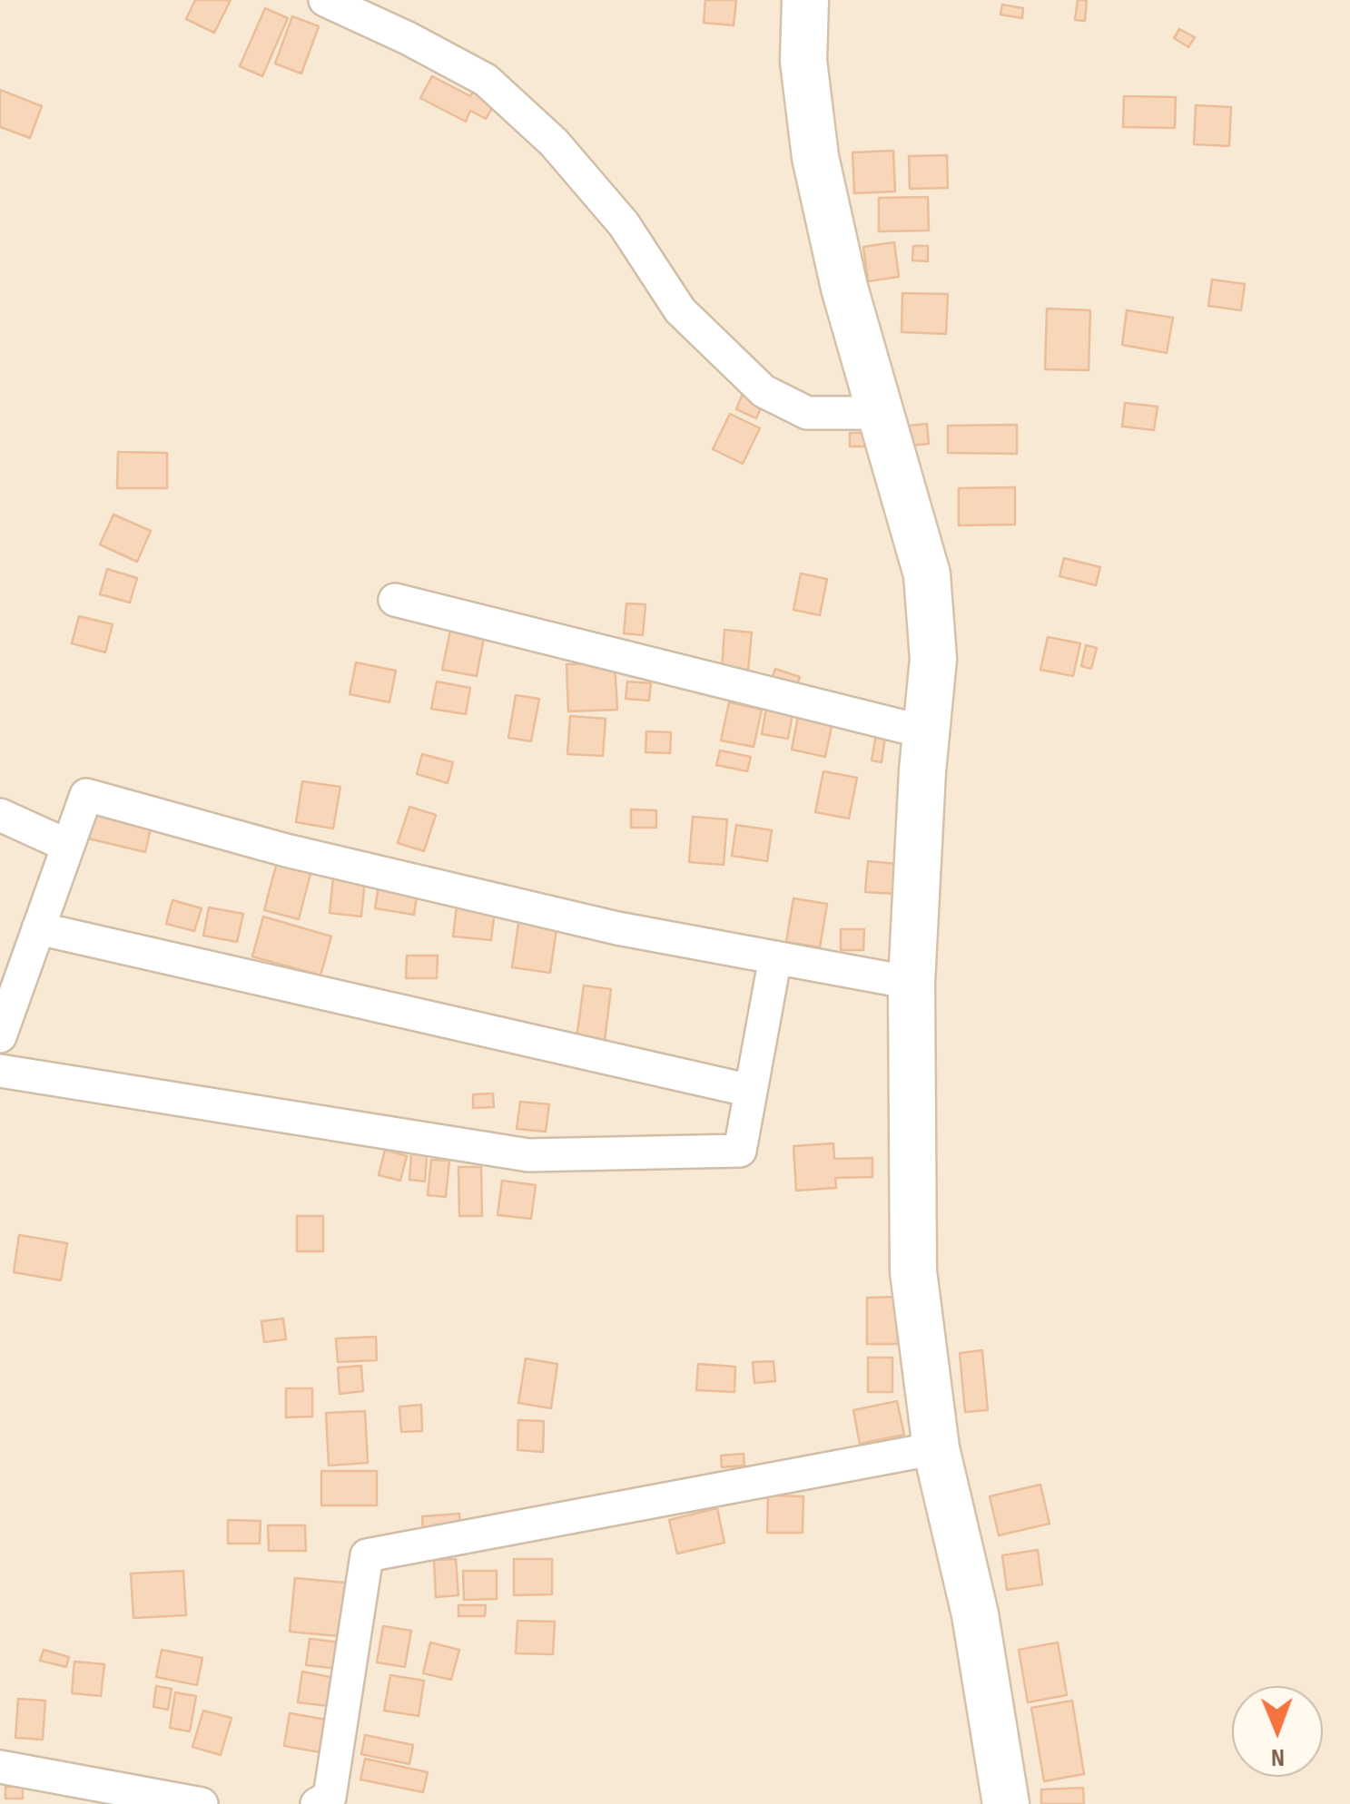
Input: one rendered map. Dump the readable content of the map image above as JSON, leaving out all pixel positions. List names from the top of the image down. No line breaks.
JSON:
{"north":"bottom"}
